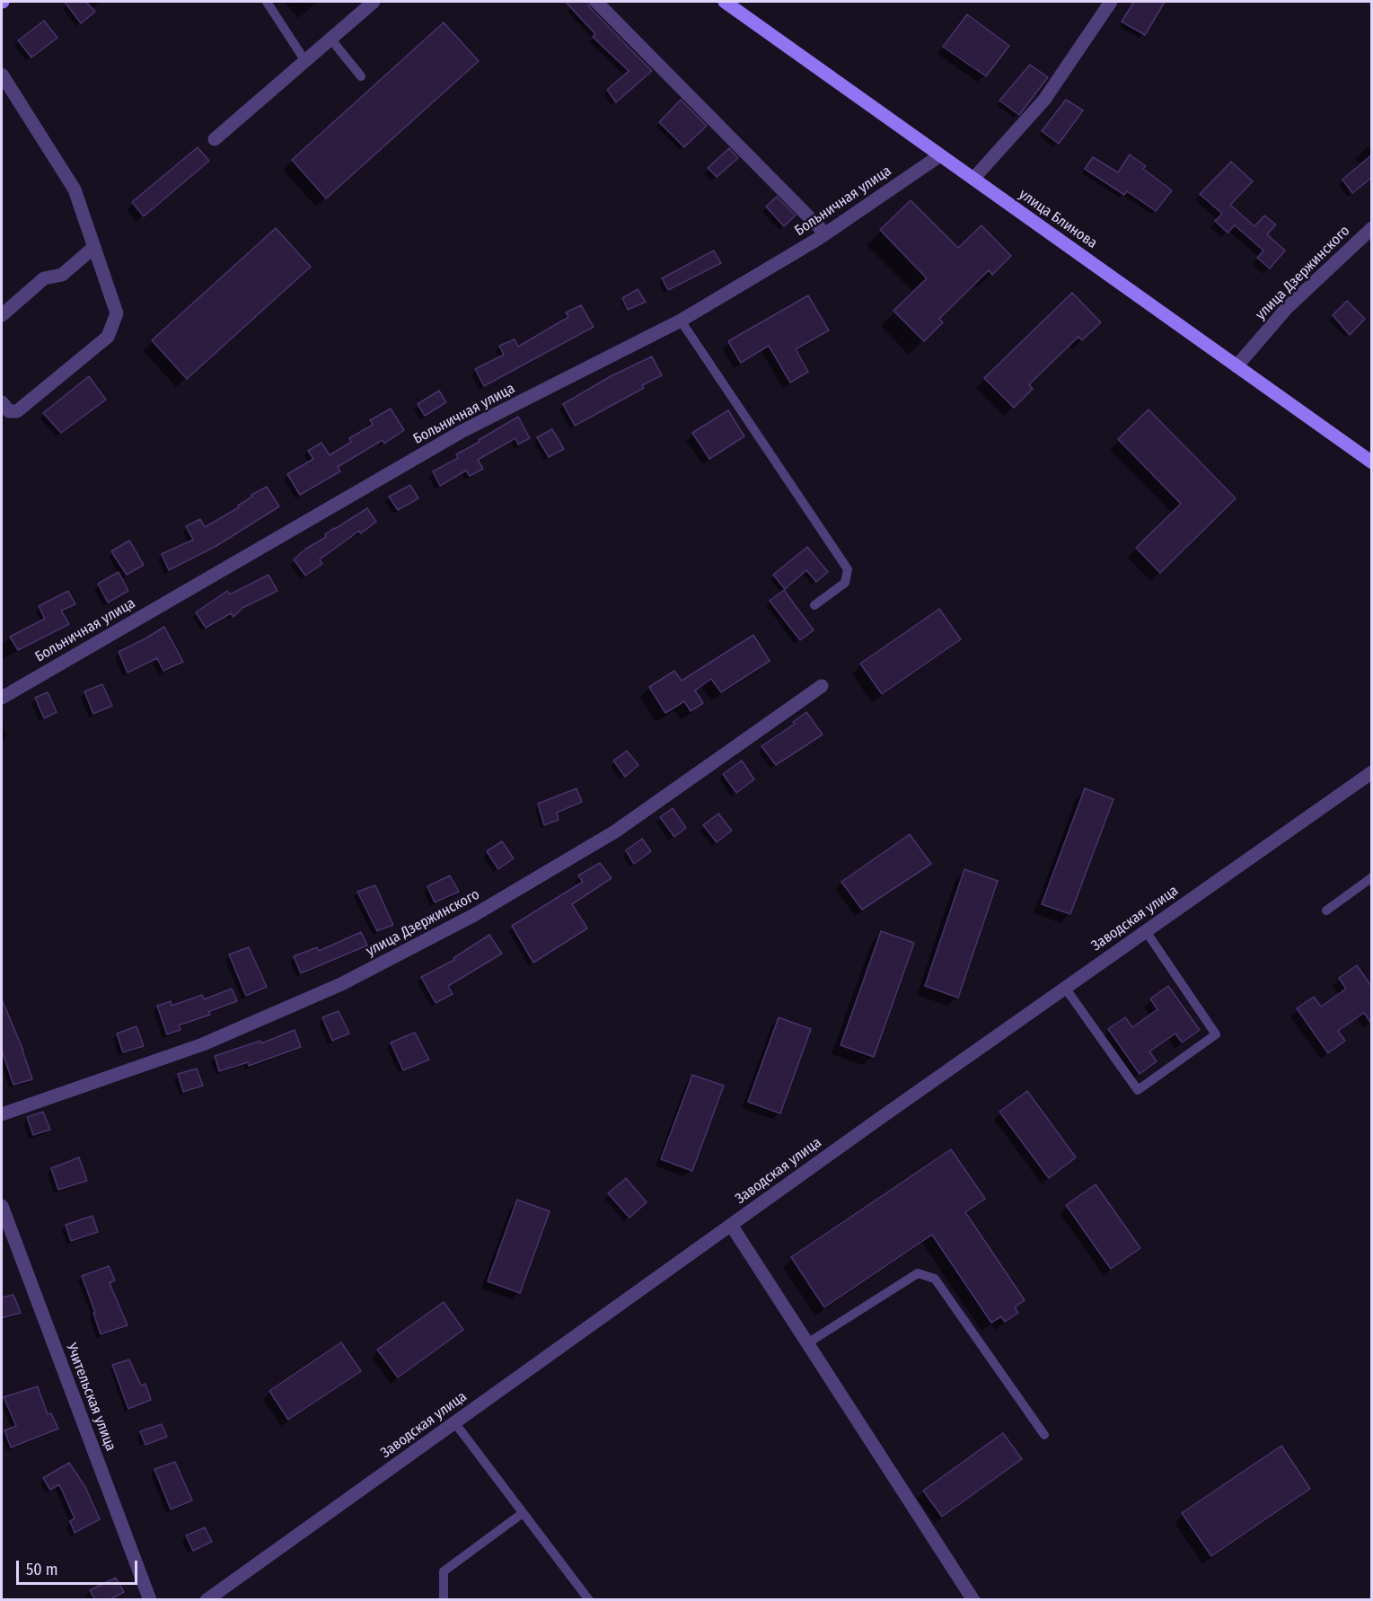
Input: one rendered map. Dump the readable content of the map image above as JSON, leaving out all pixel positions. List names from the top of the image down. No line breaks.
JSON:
{"streets":{"main road":["улица Блинова"],"street":["Больничная улица","улица Дзержинского","Заводская улица","Учительская улица"]},"crossings":[["Больничная улица","улица Блинова"],["улица Блинова","улица Дзержинского"]],"scale_bar":"50 m"}
